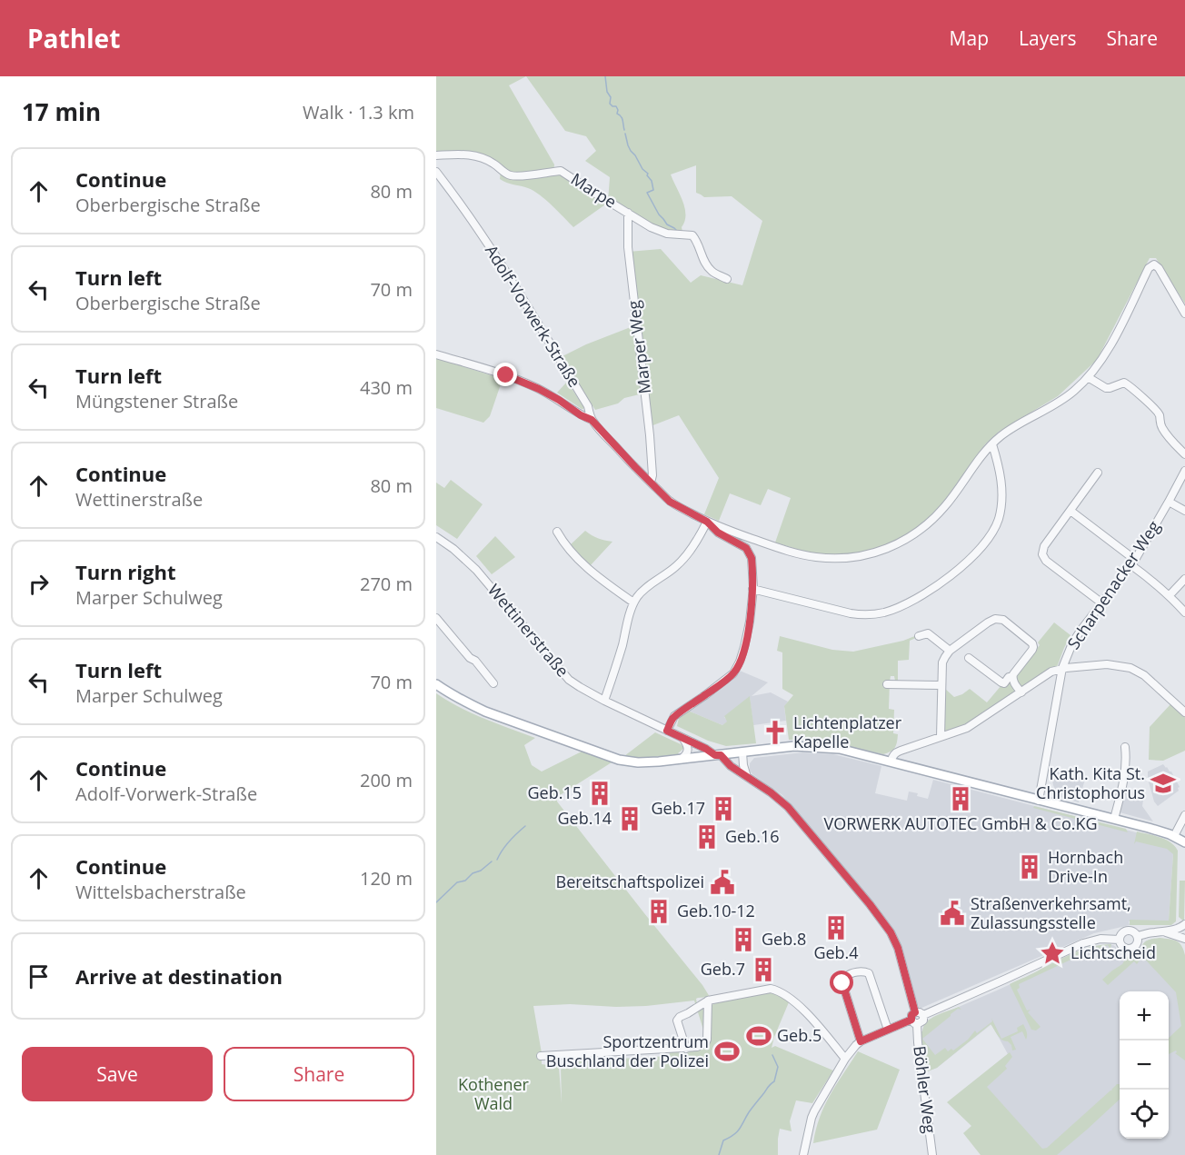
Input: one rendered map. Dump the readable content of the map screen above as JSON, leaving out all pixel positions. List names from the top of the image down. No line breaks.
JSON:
{"streets":{"street":["Marpe","Adolf-Vorwerk-Straße","Marper Weg","Scharpenacker Weg","Wettinerstraße","Böhler Weg"]},"crossings":[["Marpe","Marper Weg"],["Adolf-Vorwerk-Straße","Marper Weg"],["Wettinerstraße","Böhler Weg"]],"parks":["Kothener Wald"],"places":{"church":["Lichtenplatzer Kapelle"],"school or university":["Kath. Kita St. Christophorus"],"building":["Geb.15","VORWERK AUTOTEC GmbH & Co.KG","Geb.17","Geb.14","Geb.16","Hornbach Drive-In","Geb.10-12","Geb.4","Geb.8","Geb.7"],"public building":["Bereitschaftspolizei","Straßenverkehrsamt, Zulassungsstelle"],"place":["Lichtscheid"],"sports":["Geb.5","Sportzentrum Buschland der Polizei"]},"page":{"header":"Pathlet","nav":["Map","Layers","Share"],"heading":["17 min","Walk · 1.3 km"],"list":[["Continue","Oberbergische Straße","80 m"],["Turn left","Oberbergische Straße","70 m"],["Turn left","Müngstener Straße","430 m"],["Continue","Wettinerstraße","80 m"],["Turn right","Marper Schulweg","270 m"],["Turn left","Marper Schulweg","70 m"],["Continue","Adolf-Vorwerk-Straße","200 m"],["Continue","Wittelsbacherstraße","120 m"],"Arrive at destination"],"map_buttons":["+","−"],"buttons":["Save","Share"]}}
